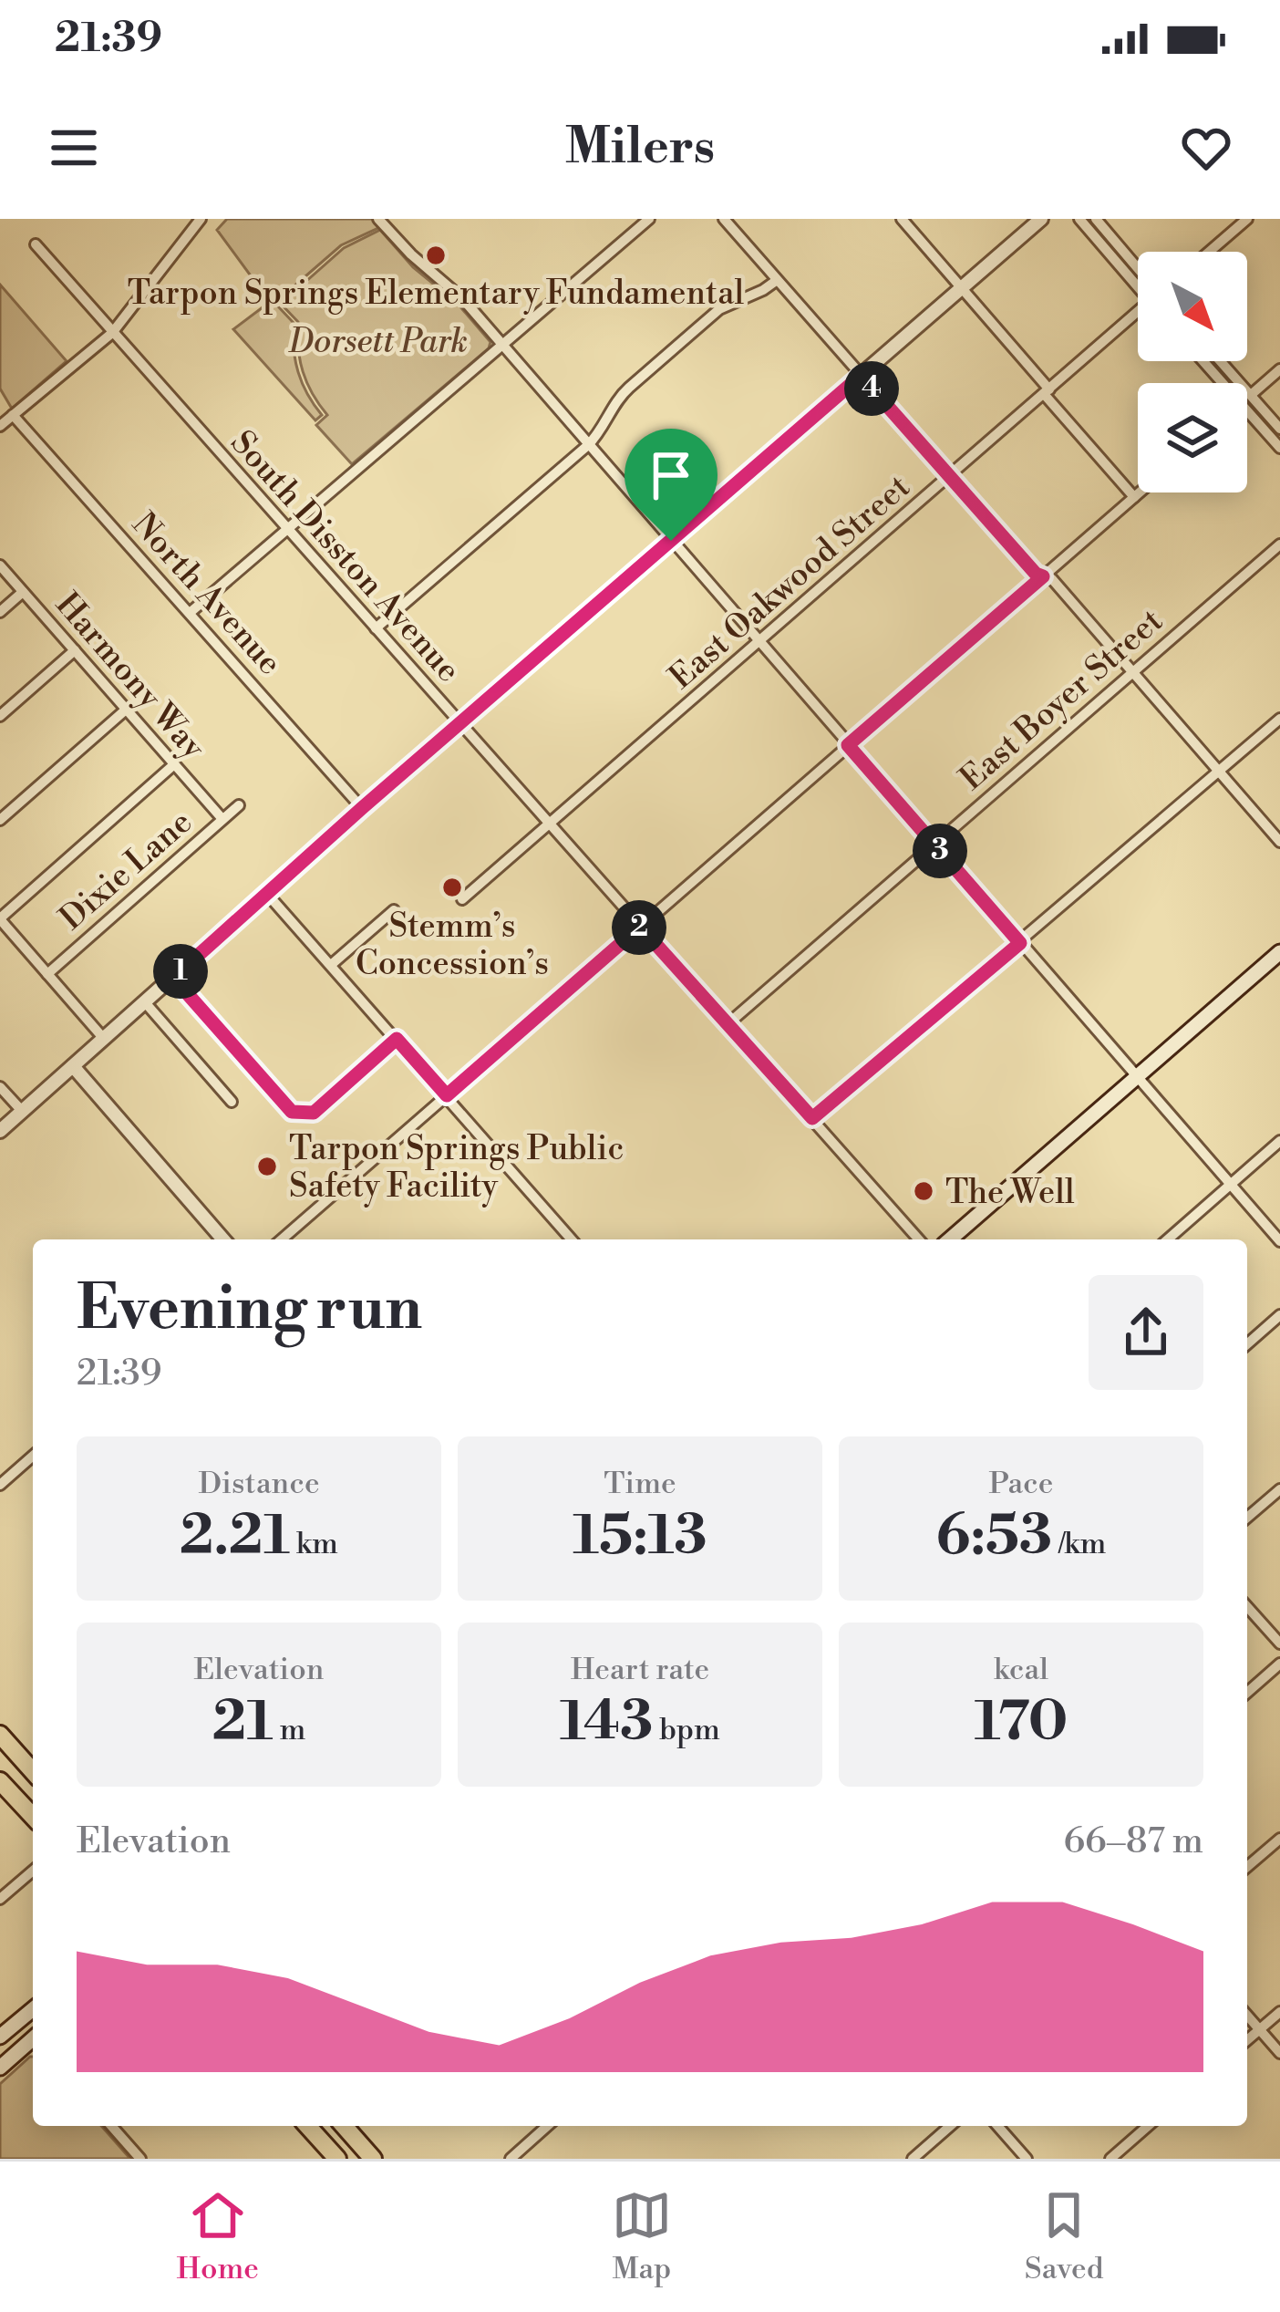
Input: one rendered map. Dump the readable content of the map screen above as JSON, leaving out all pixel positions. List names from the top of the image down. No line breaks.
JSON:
{"streets":{"street":["South Disston Avenue","East Oakwood Street","North Avenue","Harmony Way","East Boyer Street","Dixie Lane"]},"crossings":[["South Disston Avenue","East Oakwood Street"],["South Disston Avenue","East Boyer Street"],["Harmony Way","Dixie Lane"]],"parks":["Dorsett Park"],"places":["Tarpon Springs Elementary Fundamental","Stemm’s Concession’s","Tarpon Springs Public Safety Facility","The Well"],"north":"bottom right","page":{"status":"21:39","header":"Milers","pins":["4","3","2","1"],"heading":["Evening run","21:39"],"stats":[["Distance","2.21 km"],["Time","15:13"],["Pace","6:53 /km"],["Elevation","21 m"],["Heart rate","143 bpm"],["kcal","170"]],"chart":["Elevation","66–87 m"],"tabs":["Home","Map","Saved"]}}
